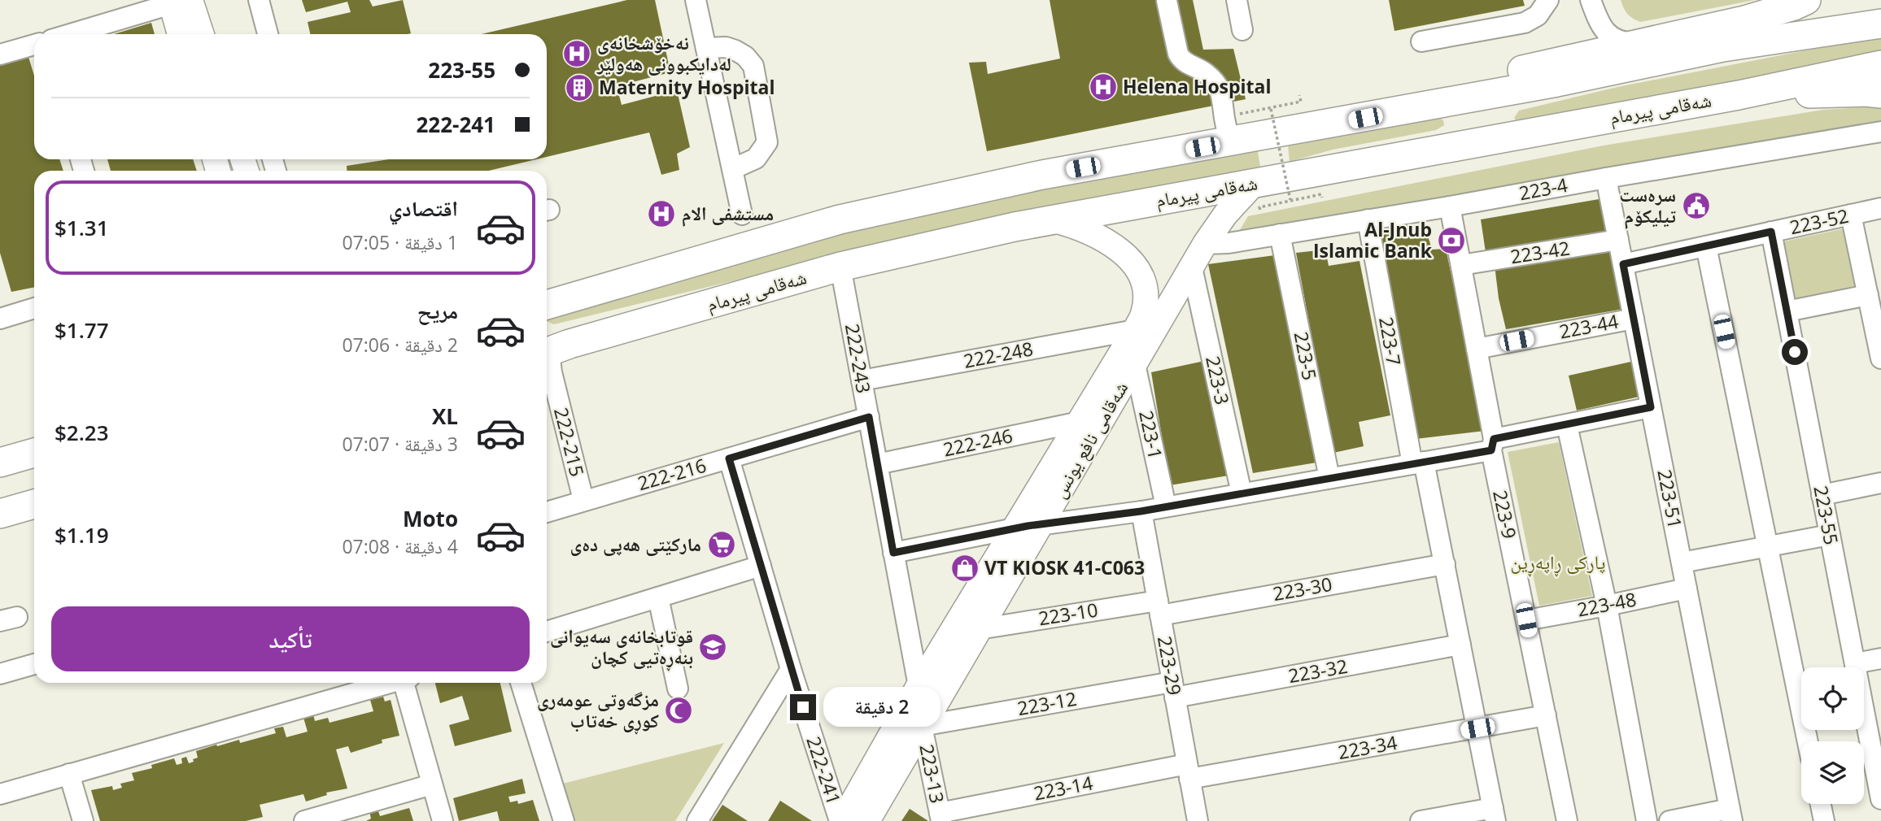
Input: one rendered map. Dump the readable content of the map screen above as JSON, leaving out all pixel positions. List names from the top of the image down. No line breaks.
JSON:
{"streets":{"highway":["شەقامی پیرمام"],"main road":["شەقامی نافع یونس"],"street":["223-4","223-52","223-42","223-44","223-7","222-248","223-5","222-243","223-3","223-1","222-215","222-246","222-216","223-51","223-9","223-55","223-30","223-48","223-10","223-29","223-32","223-12","223-34","222-241","223-13","223-14"]},"crossings":[["شەقامی پیرمام","222-243"],["شەقامی پیرمام","شەقامی نافع یونس"],["223-4","223-7"],["223-4","223-5"],["223-4","شەقامی نافع یونس"],["223-4","223-51"],["223-4","223-9"],["223-52","223-51"],["223-52","223-55"],["223-42","223-51"],["223-42","223-9"],["223-44","223-51"],["223-44","223-9"],["223-7","223-30"],["223-7","223-32"],["223-7","223-34"],["222-248","222-243"],["222-248","شەقامی نافع یونس"],["222-243","شەقامی نافع یونس"],["222-243","222-246"],["222-243","222-216"],["223-3","شەقامی نافع یونس"],["223-1","شەقامی نافع یونس"],["شەقامی نافع یونس","222-246"],["شەقامی نافع یونس","223-10"],["شەقامی نافع یونس","223-12"],["شەقامی نافع یونس","222-241"],["شەقامی نافع یونس","223-13"],["222-215","222-216"],["222-216","222-241"],["223-51","223-48"],["223-9","223-48"],["223-9","223-34"],["223-30","223-10"],["223-30","223-29"],["223-10","223-29"],["223-29","223-32"],["223-29","223-12"],["223-29","223-34"],["223-29","223-14"],["223-32","223-12"],["223-12","223-13"],["223-34","223-14"],["223-13","223-14"]],"parks":["پارکی ڕاپەڕین"],"places":{"hospital":["نەخۆشخانەی لەدایکبوونی هەولێر","Helena Hospital","مستشفى الام"],"building":["Maternity Hospital"],"public building":["سره‌ست تیلیکۆم"],"bank":["Al-Jnub Islamic Bank"],"supermarket":["مارکێتی هەپی دەی"],"shop":["VT KIOSK 41-C063"],"school or university":["قوتابخانەی سەیوانی بنەڕەتیی کچان"],"mosque":["مزگەوتی عومەری کوڕی خەتاب"]},"page":{"banner":["223-55","222-241"],"list":[{"name":"اقتصادي","note":"1 دقيقة · 07:05","value":"$1.31"},{"name":"مريح","note":"2 دقيقة · 07:06","value":"$1.77"},{"name":"XL","note":"3 دقيقة · 07:07","value":"$2.23"},{"name":"Moto","note":"4 دقيقة · 07:08","value":"$1.19"}],"buttons":"تأكيد","bubble":"2 دقيقة"}}
